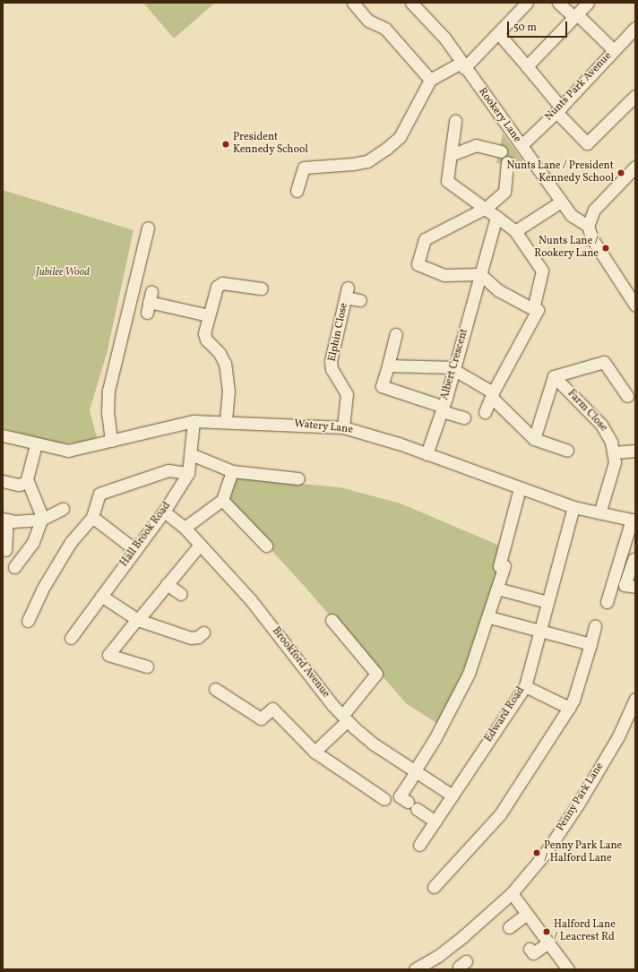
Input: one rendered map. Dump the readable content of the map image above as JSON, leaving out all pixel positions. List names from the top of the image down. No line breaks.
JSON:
{"streets":{"street":["Nunts Park Avenue","Rookery Lane","Elphin Close","Albert Crescent","Farm Close","Watery Lane","Hall Brook Road","Brookford Avenue","Edward Road","Penny Park Lane"]},"crossings":[["Nunts Park Avenue","Rookery Lane"],["Elphin Close","Watery Lane"],["Albert Crescent","Watery Lane"],["Farm Close","Watery Lane"],["Watery Lane","Hall Brook Road"],["Watery Lane","Edward Road"],["Hall Brook Road","Brookford Avenue"],["Brookford Avenue","Edward Road"]],"parks":["Jubilee Wood"],"places":["President Kennedy School","Nunts Lane / President Kennedy School","Nunts Lane / Rookery Lane","Penny Park Lane / Halford Lane","Halford Lane / Leacrest Rd"],"scale_bar":"50 m"}
